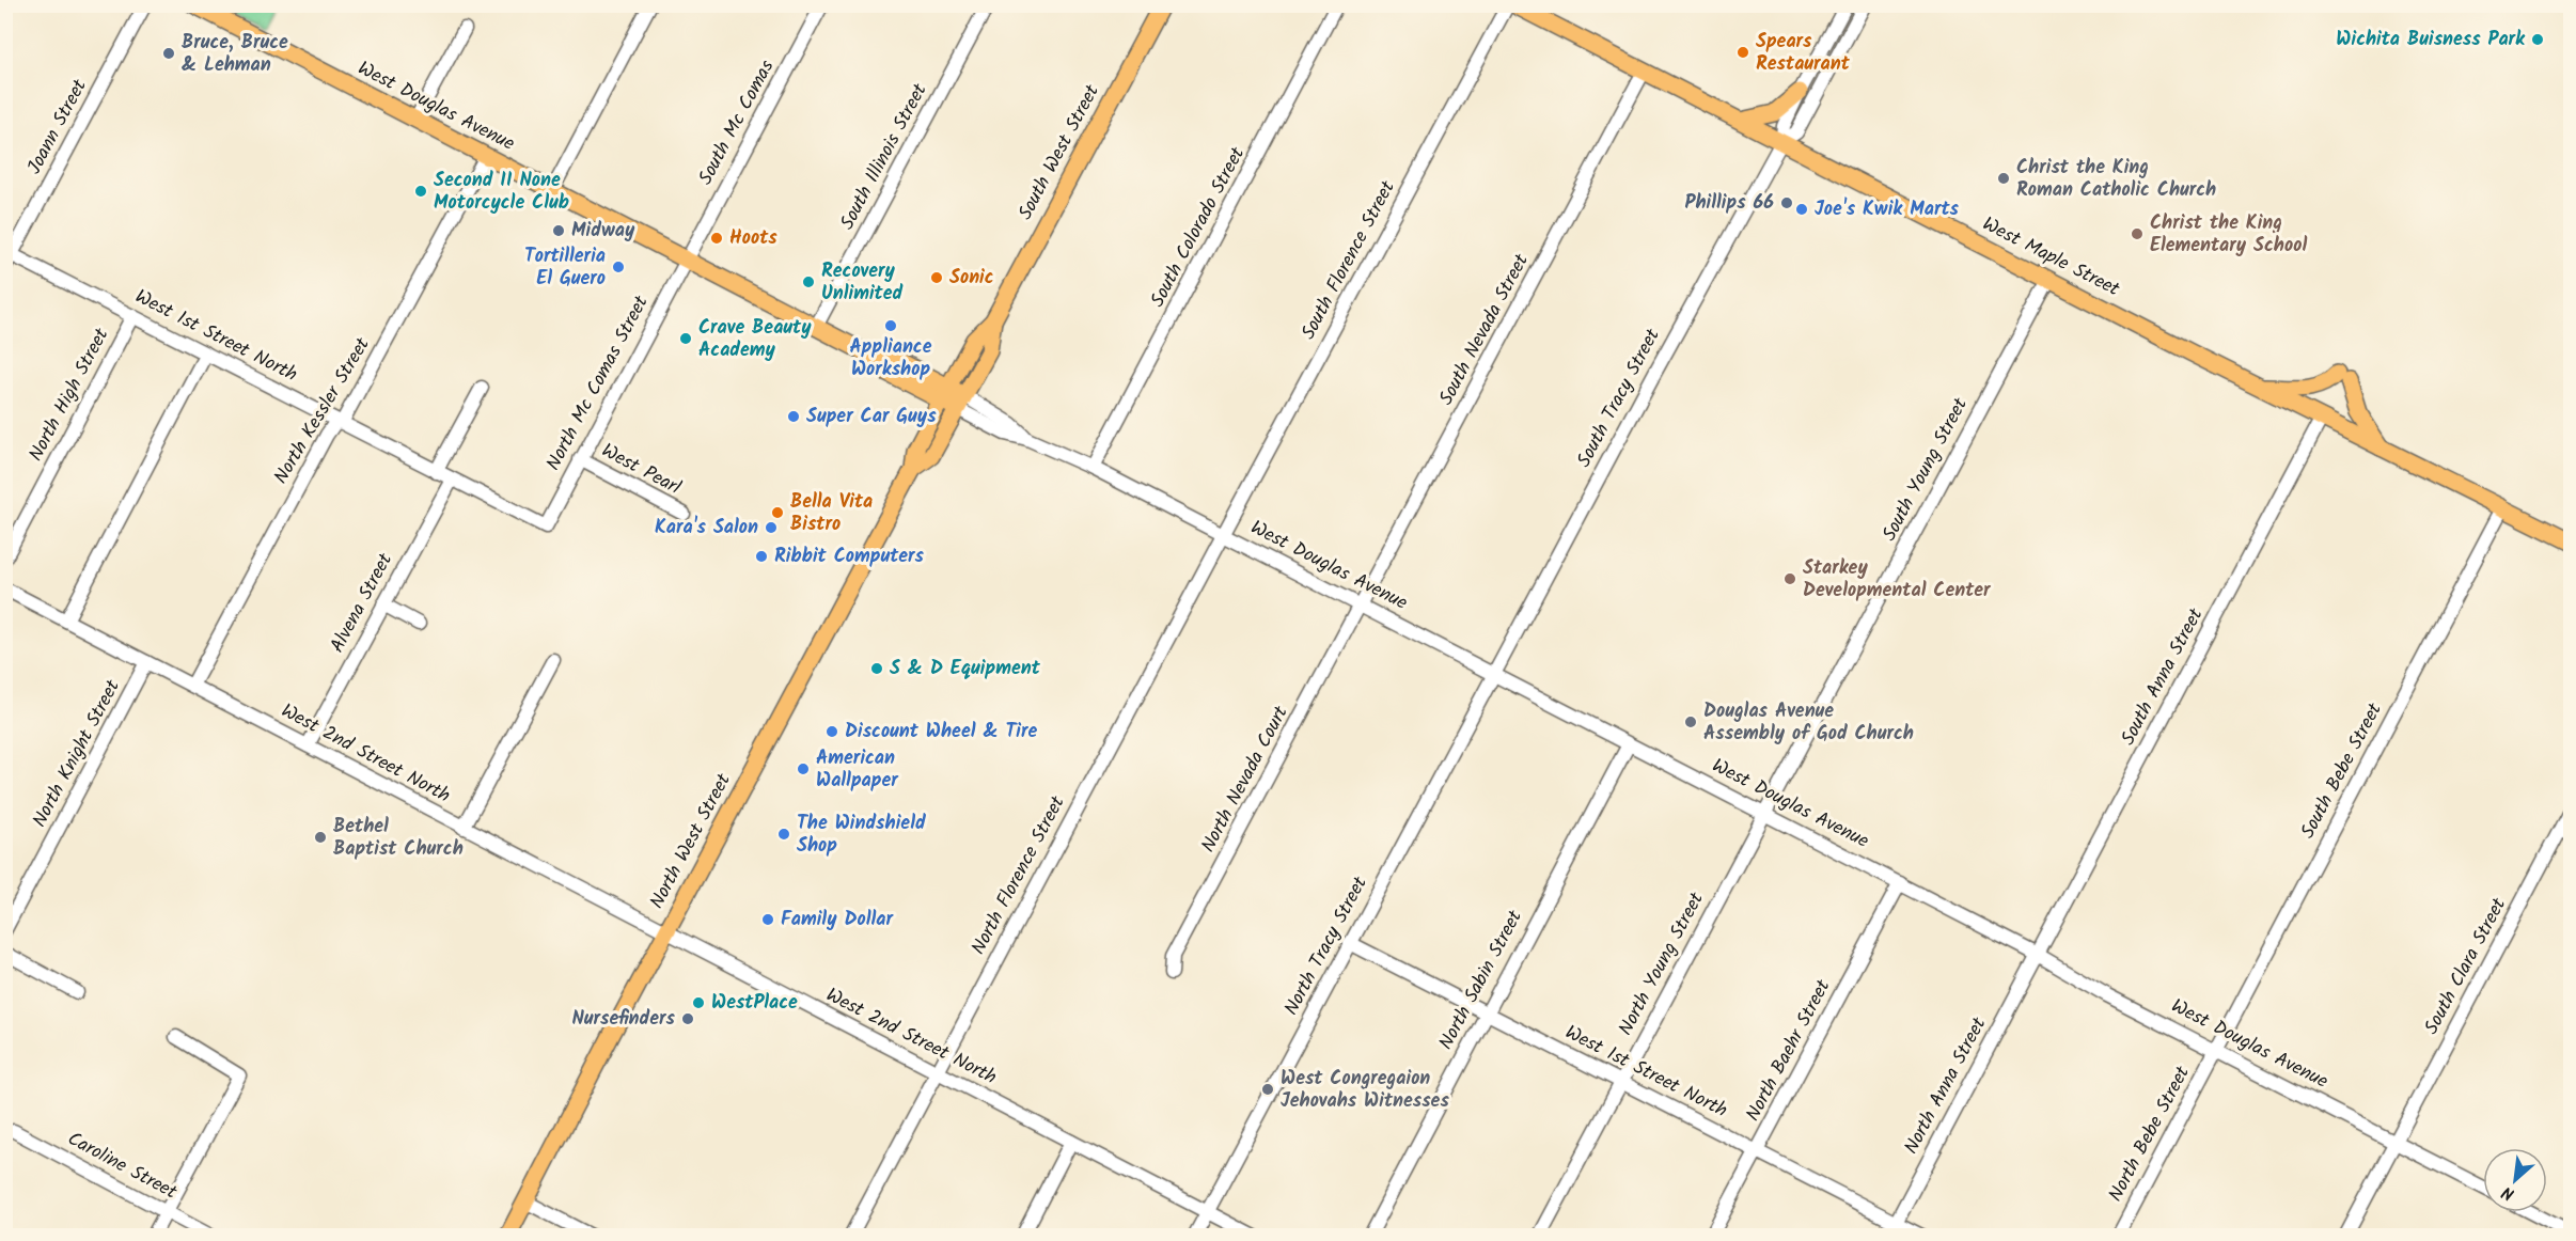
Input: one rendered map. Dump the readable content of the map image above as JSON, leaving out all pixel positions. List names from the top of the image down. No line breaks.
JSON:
{"streets":{"main road":["West Douglas Avenue","South West Street","West Maple Street","North West Street"],"street":["South Mc Comas","Joann Street","South Illinois Street","South Colorado Street","South Florence Street","South Nevada Street","West 1st Street North","North Mc Comas Street","North High Street","South Tracy Street","North Kessler Street","West Pearl","South Young Street","Alvena Street","South Anna Street","North Knight Street","West 2nd Street North","South Bebe Street","North Nevada Court","North Florence Street","North Tracy Street","North Young Street","South Clara Street","North Sabin Street","North Baehr Street","North Anna Street","North Bebe Street","Caroline Street"]},"crossings":[["West Douglas Avenue","South Mc Comas"],["West Douglas Avenue","South West Street"],["West Douglas Avenue","South Illinois Street"],["West Douglas Avenue","South Colorado Street"],["West Douglas Avenue","South Florence Street"],["West Douglas Avenue","South Nevada Street"],["West Douglas Avenue","North Mc Comas Street"],["West Douglas Avenue","South Tracy Street"],["West Douglas Avenue","North Kessler Street"],["West Douglas Avenue","South Young Street"],["West Douglas Avenue","South Anna Street"],["West Douglas Avenue","South Bebe Street"],["West Douglas Avenue","North Nevada Court"],["West Douglas Avenue","North West Street"],["West Douglas Avenue","North Florence Street"],["West Douglas Avenue","North Tracy Street"],["West Douglas Avenue","North Young Street"],["West Douglas Avenue","South Clara Street"],["West Douglas Avenue","North Sabin Street"],["West Douglas Avenue","North Baehr Street"],["West Douglas Avenue","North Anna Street"],["West Douglas Avenue","North Bebe Street"],["South Mc Comas","North Mc Comas Street"],["Joann Street","West 1st Street North"],["South West Street","North West Street"],["West Maple Street","South Nevada Street"],["West Maple Street","South Tracy Street"],["West Maple Street","South Young Street"],["West Maple Street","South Anna Street"],["West Maple Street","South Bebe Street"],["South Florence Street","North Florence Street"],["South Nevada Street","North Nevada Court"],["West 1st Street North","North Mc Comas Street"],["West 1st Street North","North High Street"],["West 1st Street North","North Kessler Street"],["West 1st Street North","Alvena Street"],["West 1st Street North","North Tracy Street"],["West 1st Street North","North Young Street"],["West 1st Street North","North Sabin Street"],["West 1st Street North","North Baehr Street"],["West 1st Street North","North Anna Street"],["North Mc Comas Street","West Pearl"],["South Tracy Street","North Tracy Street"],["North Kessler Street","West 2nd Street North"],["South Young Street","North Young Street"],["Alvena Street","West 2nd Street North"],["South Anna Street","North Anna Street"],["North Knight Street","West 2nd Street North"],["West 2nd Street North","North West Street"],["West 2nd Street North","North Florence Street"],["West 2nd Street North","North Tracy Street"],["South Bebe Street","North Bebe Street"]],"places":["Wichita Buisness Park","Spears Restaurant","Bruce, Bruce & Lehman","Christ the King Roman Catholic Church","Second II None Motorcycle Club","Phillips 66","Joe's Kwik Marts","Midway","Christ the King Elementary School","Hoots","Tortilleria El Guero","Sonic","Recovery Unlimited","Appliance Workshop","Crave Beauty Academy","Super Car Guys","Bella Vita Bistro","Kara's Salon","Ribbit Computers","Starkey Developmental Center","S & D Equipment","Douglas Avenue Assembly of God Church","Discount Wheel & Tire","American Wallpaper","The Windshield Shop","Bethel Baptist Church","Family Dollar","WestPlace","Nursefinders","West Congregaion Jehovahs Witnesses"],"north":"bottom left"}
